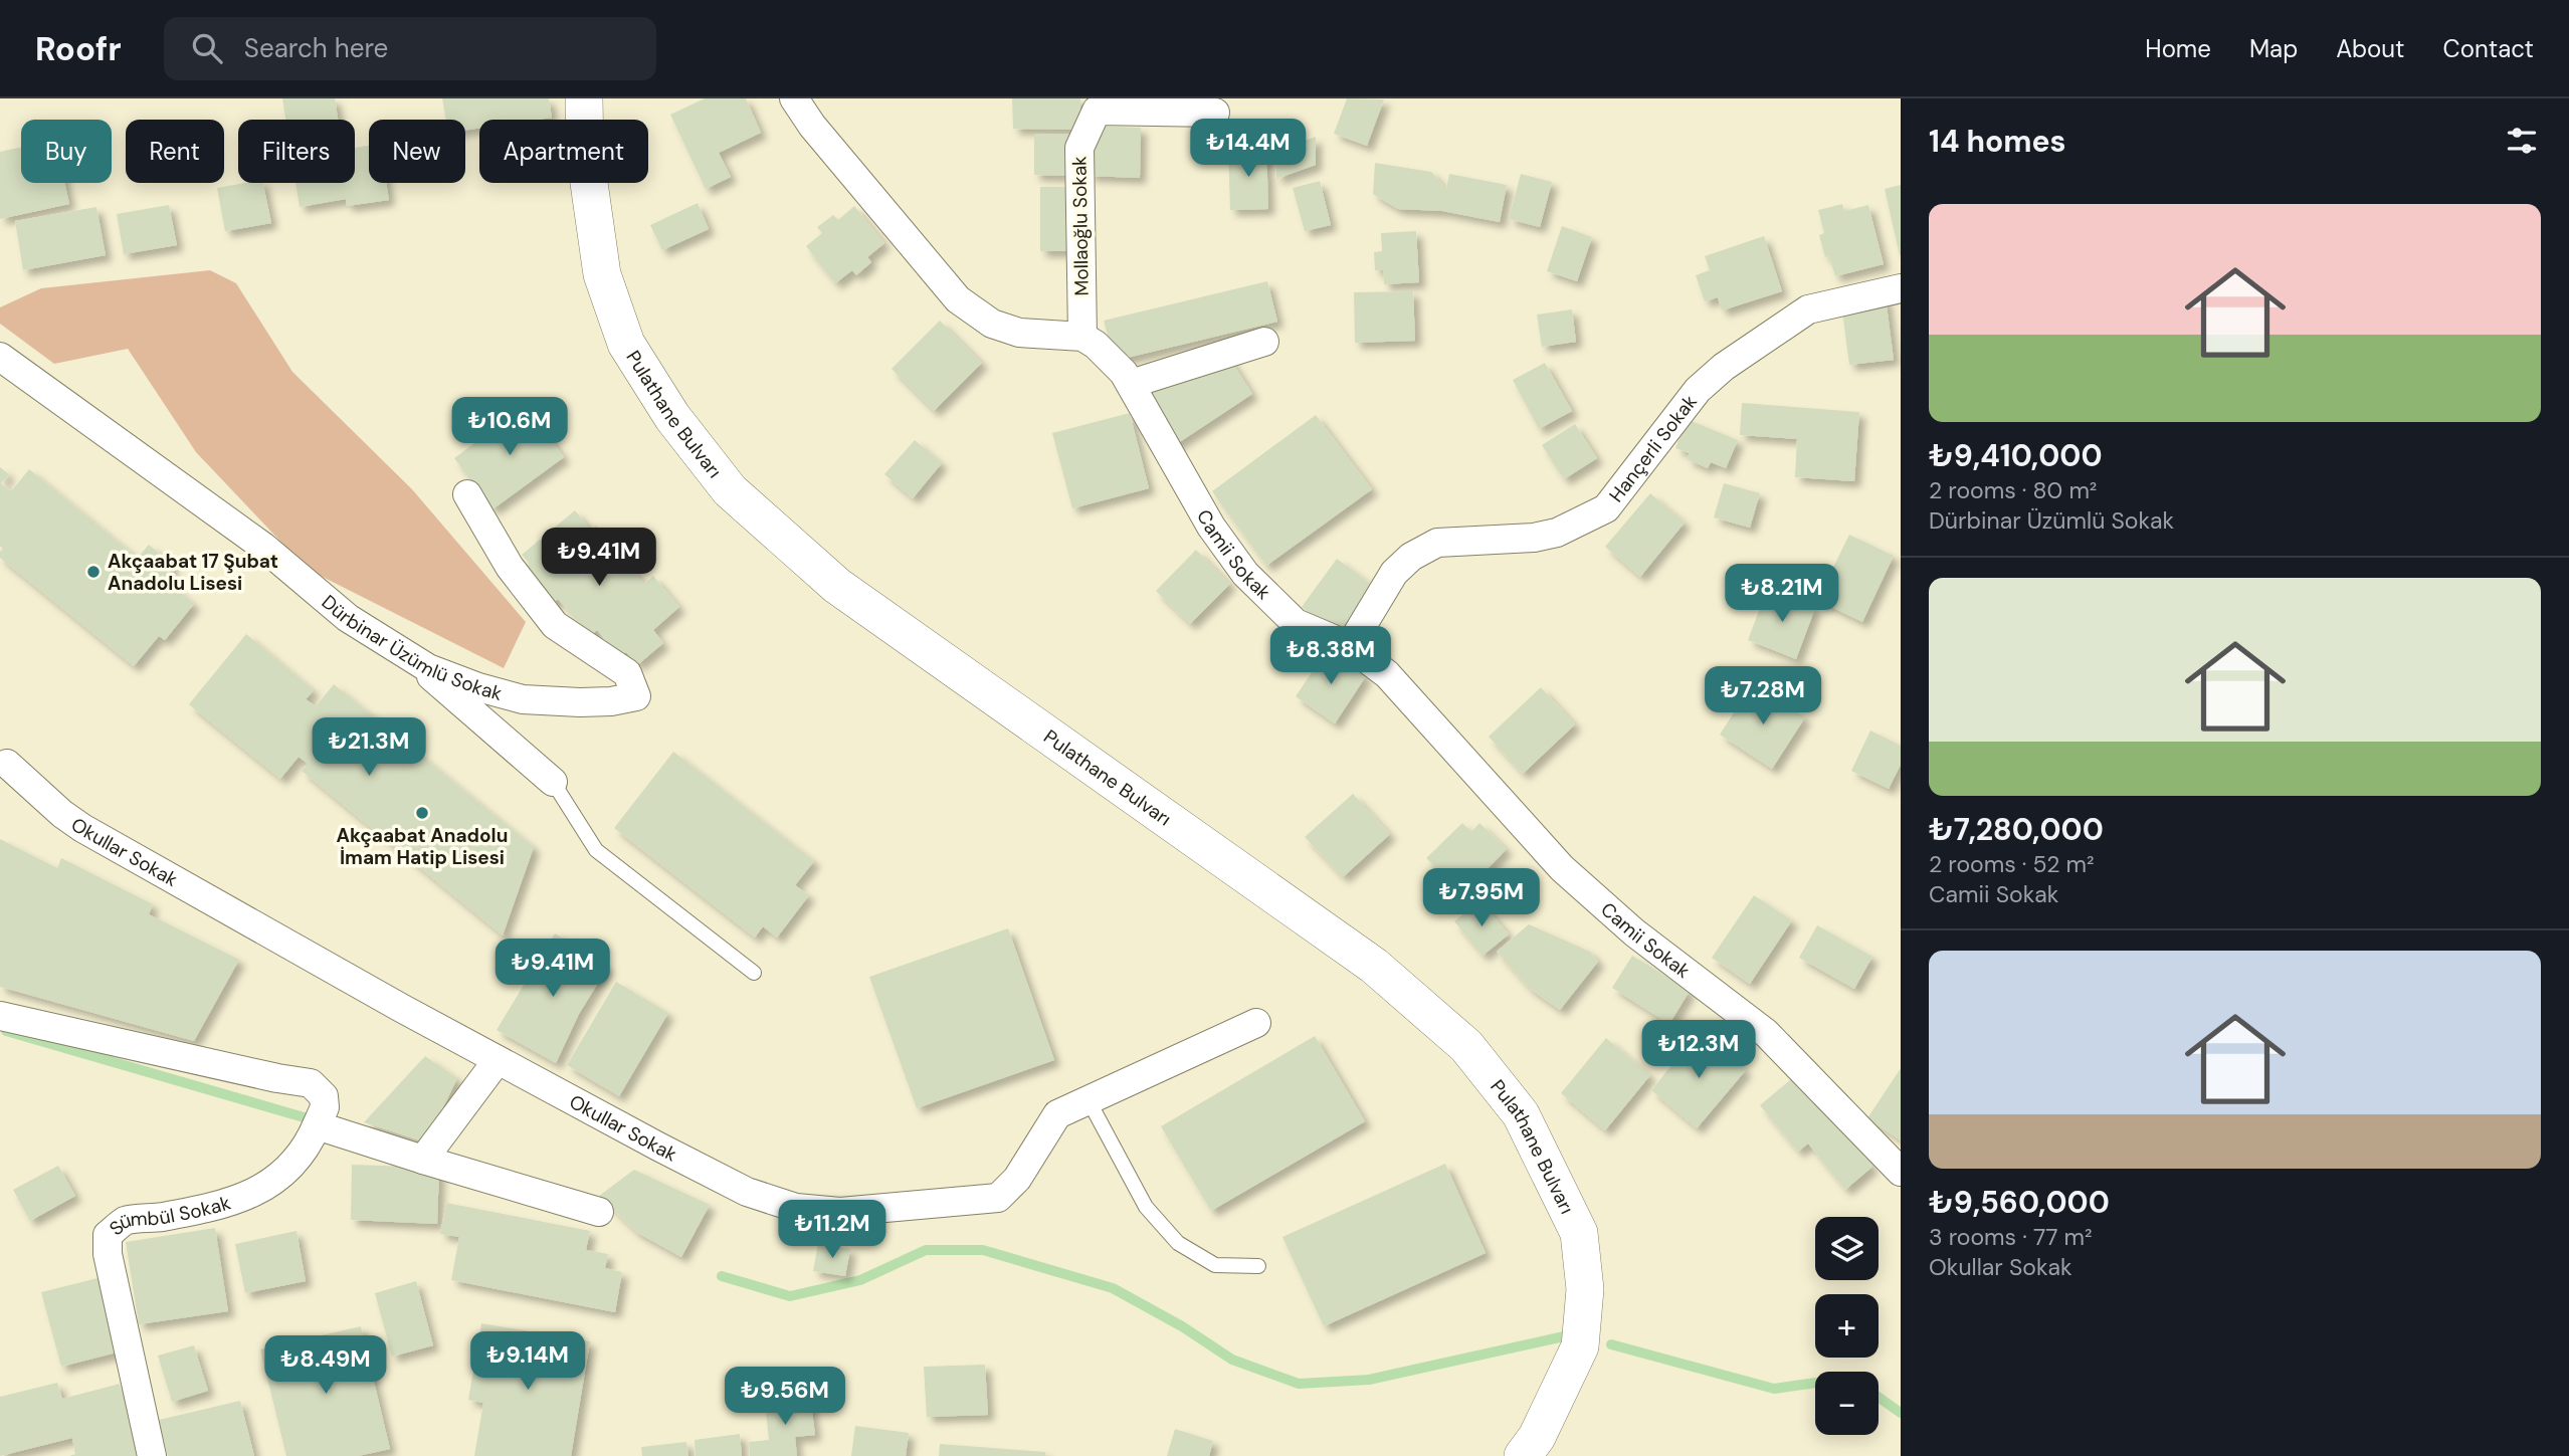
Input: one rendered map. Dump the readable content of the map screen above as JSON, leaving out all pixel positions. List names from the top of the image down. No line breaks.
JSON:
{"streets":{"street":["Mollaoğlu Sokak","Pulathane Bulvarı","Hançerli Sokak","Camii Sokak","Dürbinar Üzümlü Sokak","Okullar Sokak","Sümbül Sokak"]},"crossings":[["Mollaoğlu Sokak","Camii Sokak"],["Hançerli Sokak","Camii Sokak"]],"places":["Akçaabat 17 Şubat Anadolu Lisesi","Akçaabat Anadolu İmam Hatip Lisesi"],"page":{"header":"Roofr","search":"Search here","nav":["Home","Map","About","Contact"],"heading":"14 homes","price":["₺14.4M","₺10.6M","₺9.41M","₺8.21M","₺8.38M","₺7.28M","₺21.3M","₺7.95M","₺9.41M","₺12.3M","₺11.2M","₺9.14M","₺8.49M","₺9.56M"],"chip":["Buy","Rent","Filters","New","Apartment"],"list":[{"name":"₺9,410,000","note":"2 rooms · 80 m² · Dürbinar Üzümlü Sokak"},{"name":"₺7,280,000","note":"2 rooms · 52 m² · Camii Sokak"},{"name":"₺9,560,000","note":"3 rooms · 77 m² · Okullar Sokak"}],"map_buttons":["+","−"]}}
